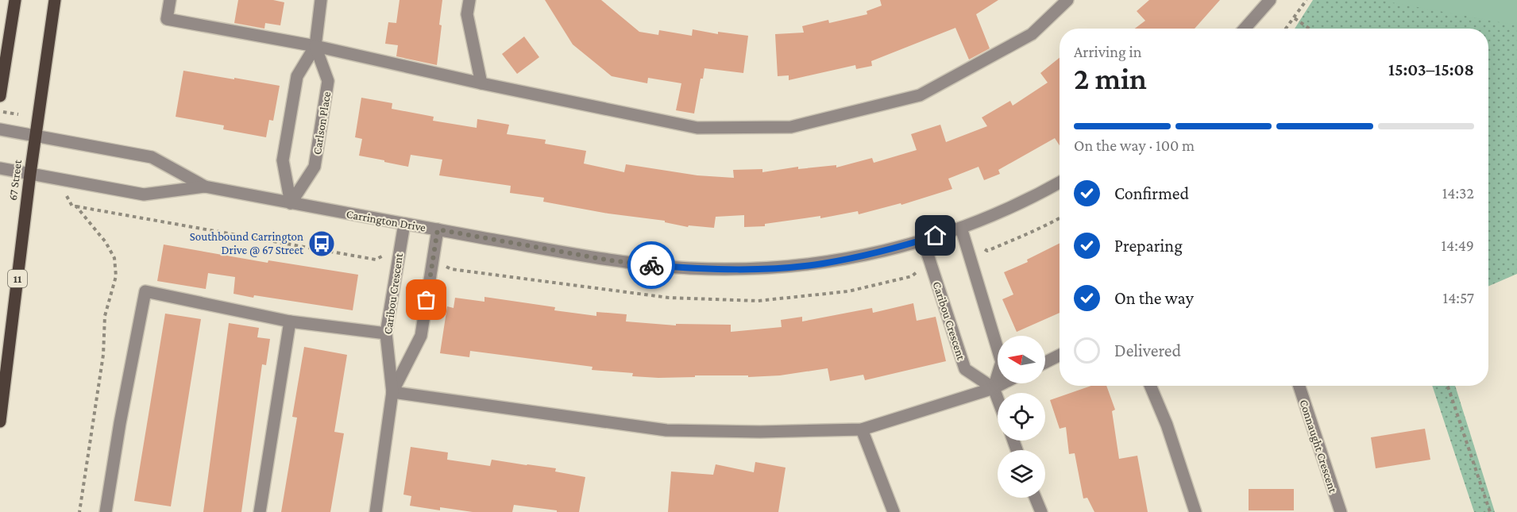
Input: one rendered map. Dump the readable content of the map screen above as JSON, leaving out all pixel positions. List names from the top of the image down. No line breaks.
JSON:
{"streets":{"main road":["67 Street","11"],"street":["Carlson Place","Carrington Drive","Caribou Crescent","Connaught Crescent"]},"crossings":[["Carlson Place","Carrington Drive"],["67 Street","Carrington Drive"],["Carrington Drive","Caribou Crescent"]],"places":{"bus stop":["Southbound Carrington Drive @ 67 Street"]},"north":"left","page":{"heading":["2 min","Arriving in","15:03–15:08"],"bar":"On the way · 100 m","list":[["Confirmed","14:32"],["Preparing","14:49"],["On the way","14:57"],"Delivered"]}}
